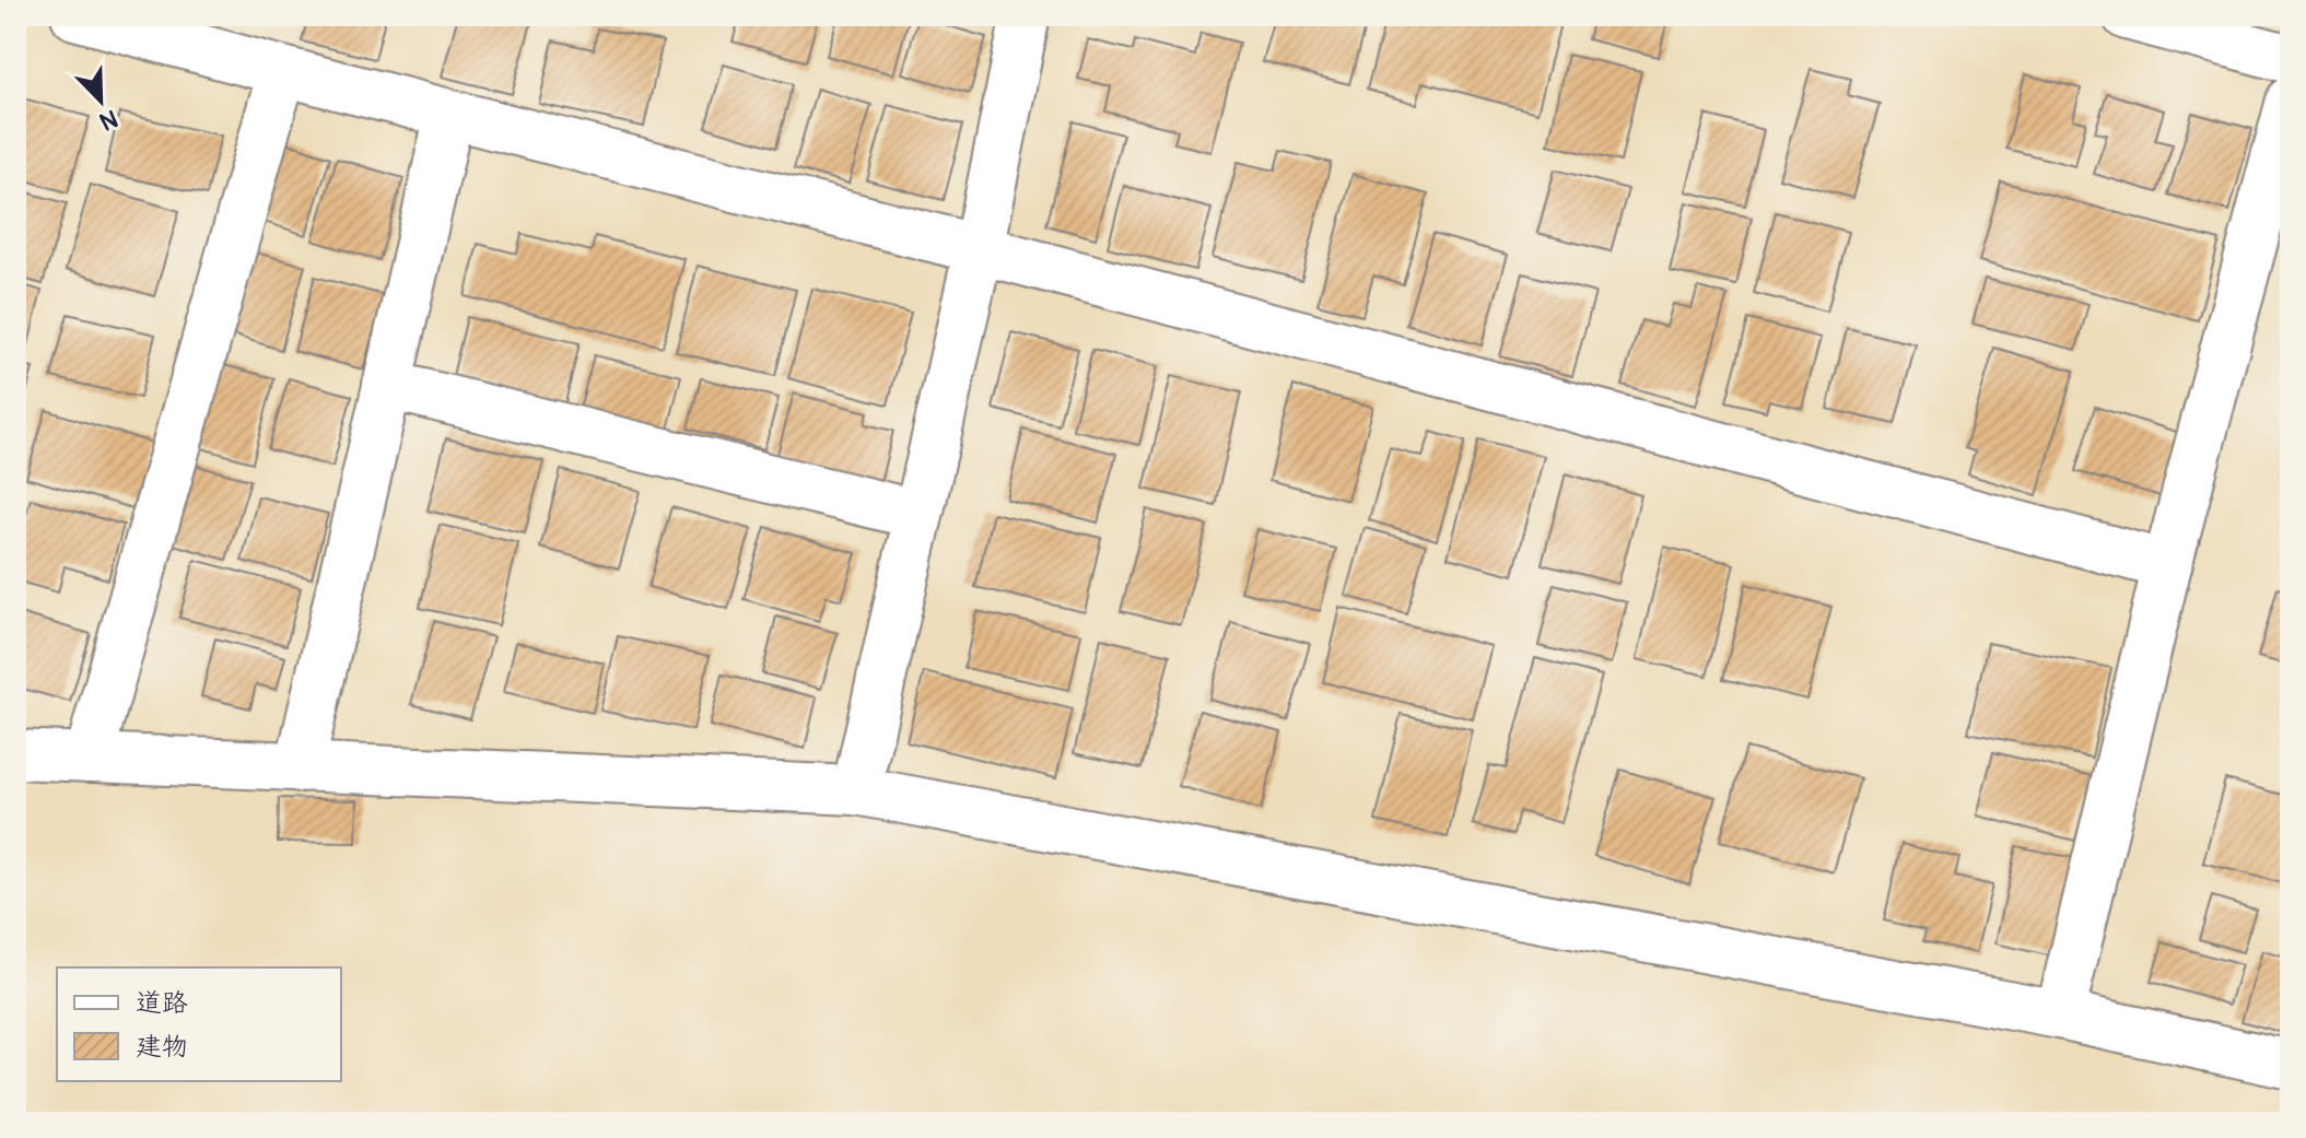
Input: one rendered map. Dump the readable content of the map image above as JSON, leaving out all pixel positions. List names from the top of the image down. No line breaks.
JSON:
{"legend":["道路","建物"],"north":"bottom right"}
